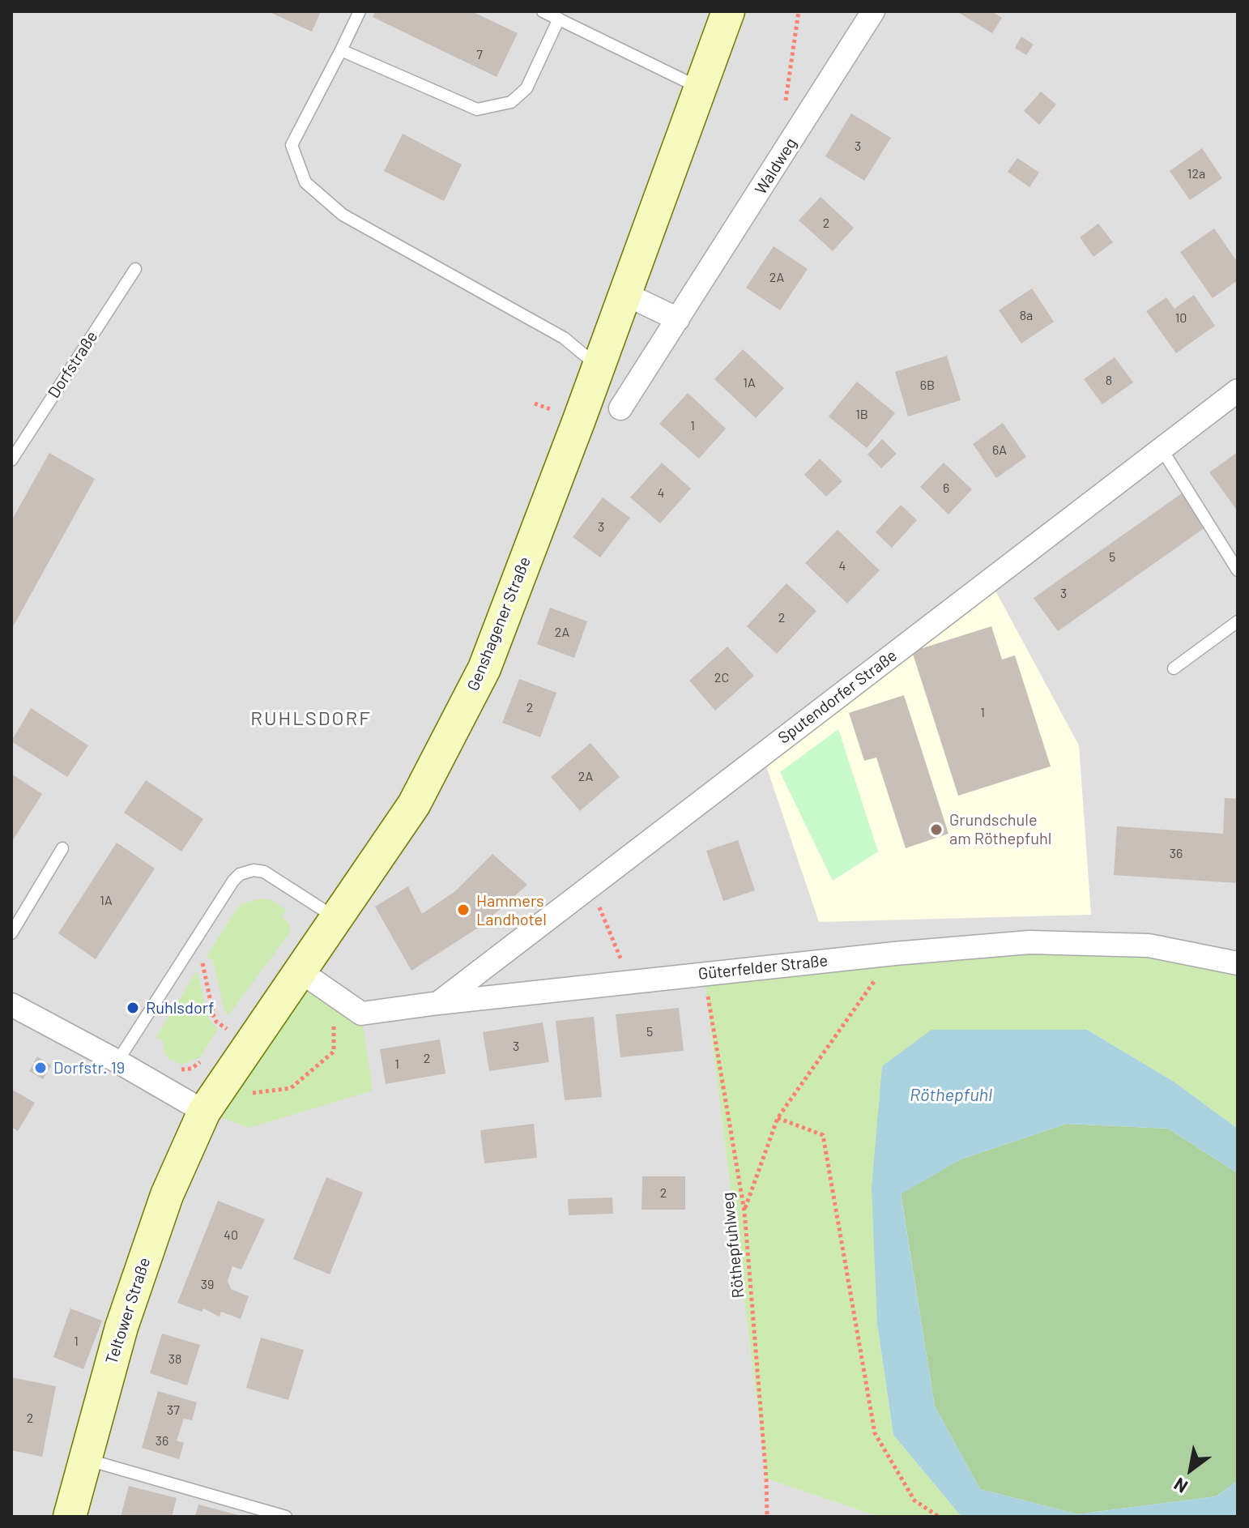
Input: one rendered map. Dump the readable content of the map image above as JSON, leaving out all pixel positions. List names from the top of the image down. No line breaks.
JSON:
{"streets":{"main road":["Genshagener Straße","Teltower Straße"],"street":["Waldweg","Sputendorfer Straße","Güterfelder Straße"],"lane":["Dorfstraße"],"path":["Röthepfuhlweg"]},"crossings":[["Genshagener Straße","Güterfelder Straße"],["Genshagener Straße","Teltower Straße"],["Sputendorfer Straße","Güterfelder Straße"],["Güterfelder Straße","Röthepfuhlweg"]],"districts":["RUHLSDORF"],"water":["Röthepfuhl"],"places":["Grundschule am Röthepfuhl","Hammers Landhotel","Ruhlsdorf","Dorfstr. 19"],"house_numbers":["7","3","12a","2","2A","8a","10","8","1A","6B","1B","1","6A","6","4","3","5","4","3","2","2A","2C","2","1","2A","36","1A","5","3","2","1","2","40","39","1","38","37","2","36"],"north":"bottom left"}
